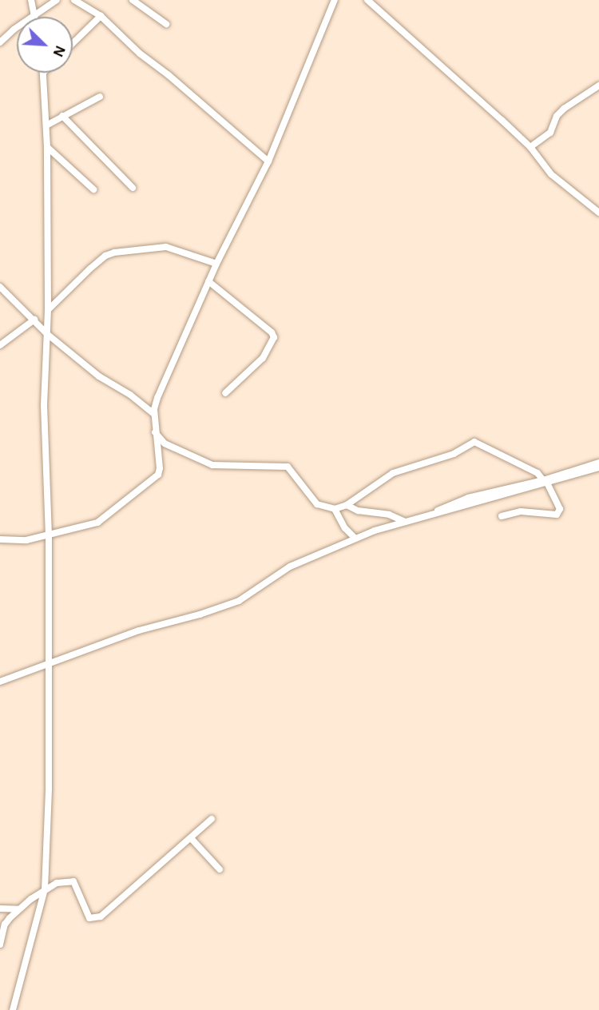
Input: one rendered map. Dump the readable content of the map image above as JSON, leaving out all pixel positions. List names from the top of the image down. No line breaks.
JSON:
{"north":"bottom right"}
